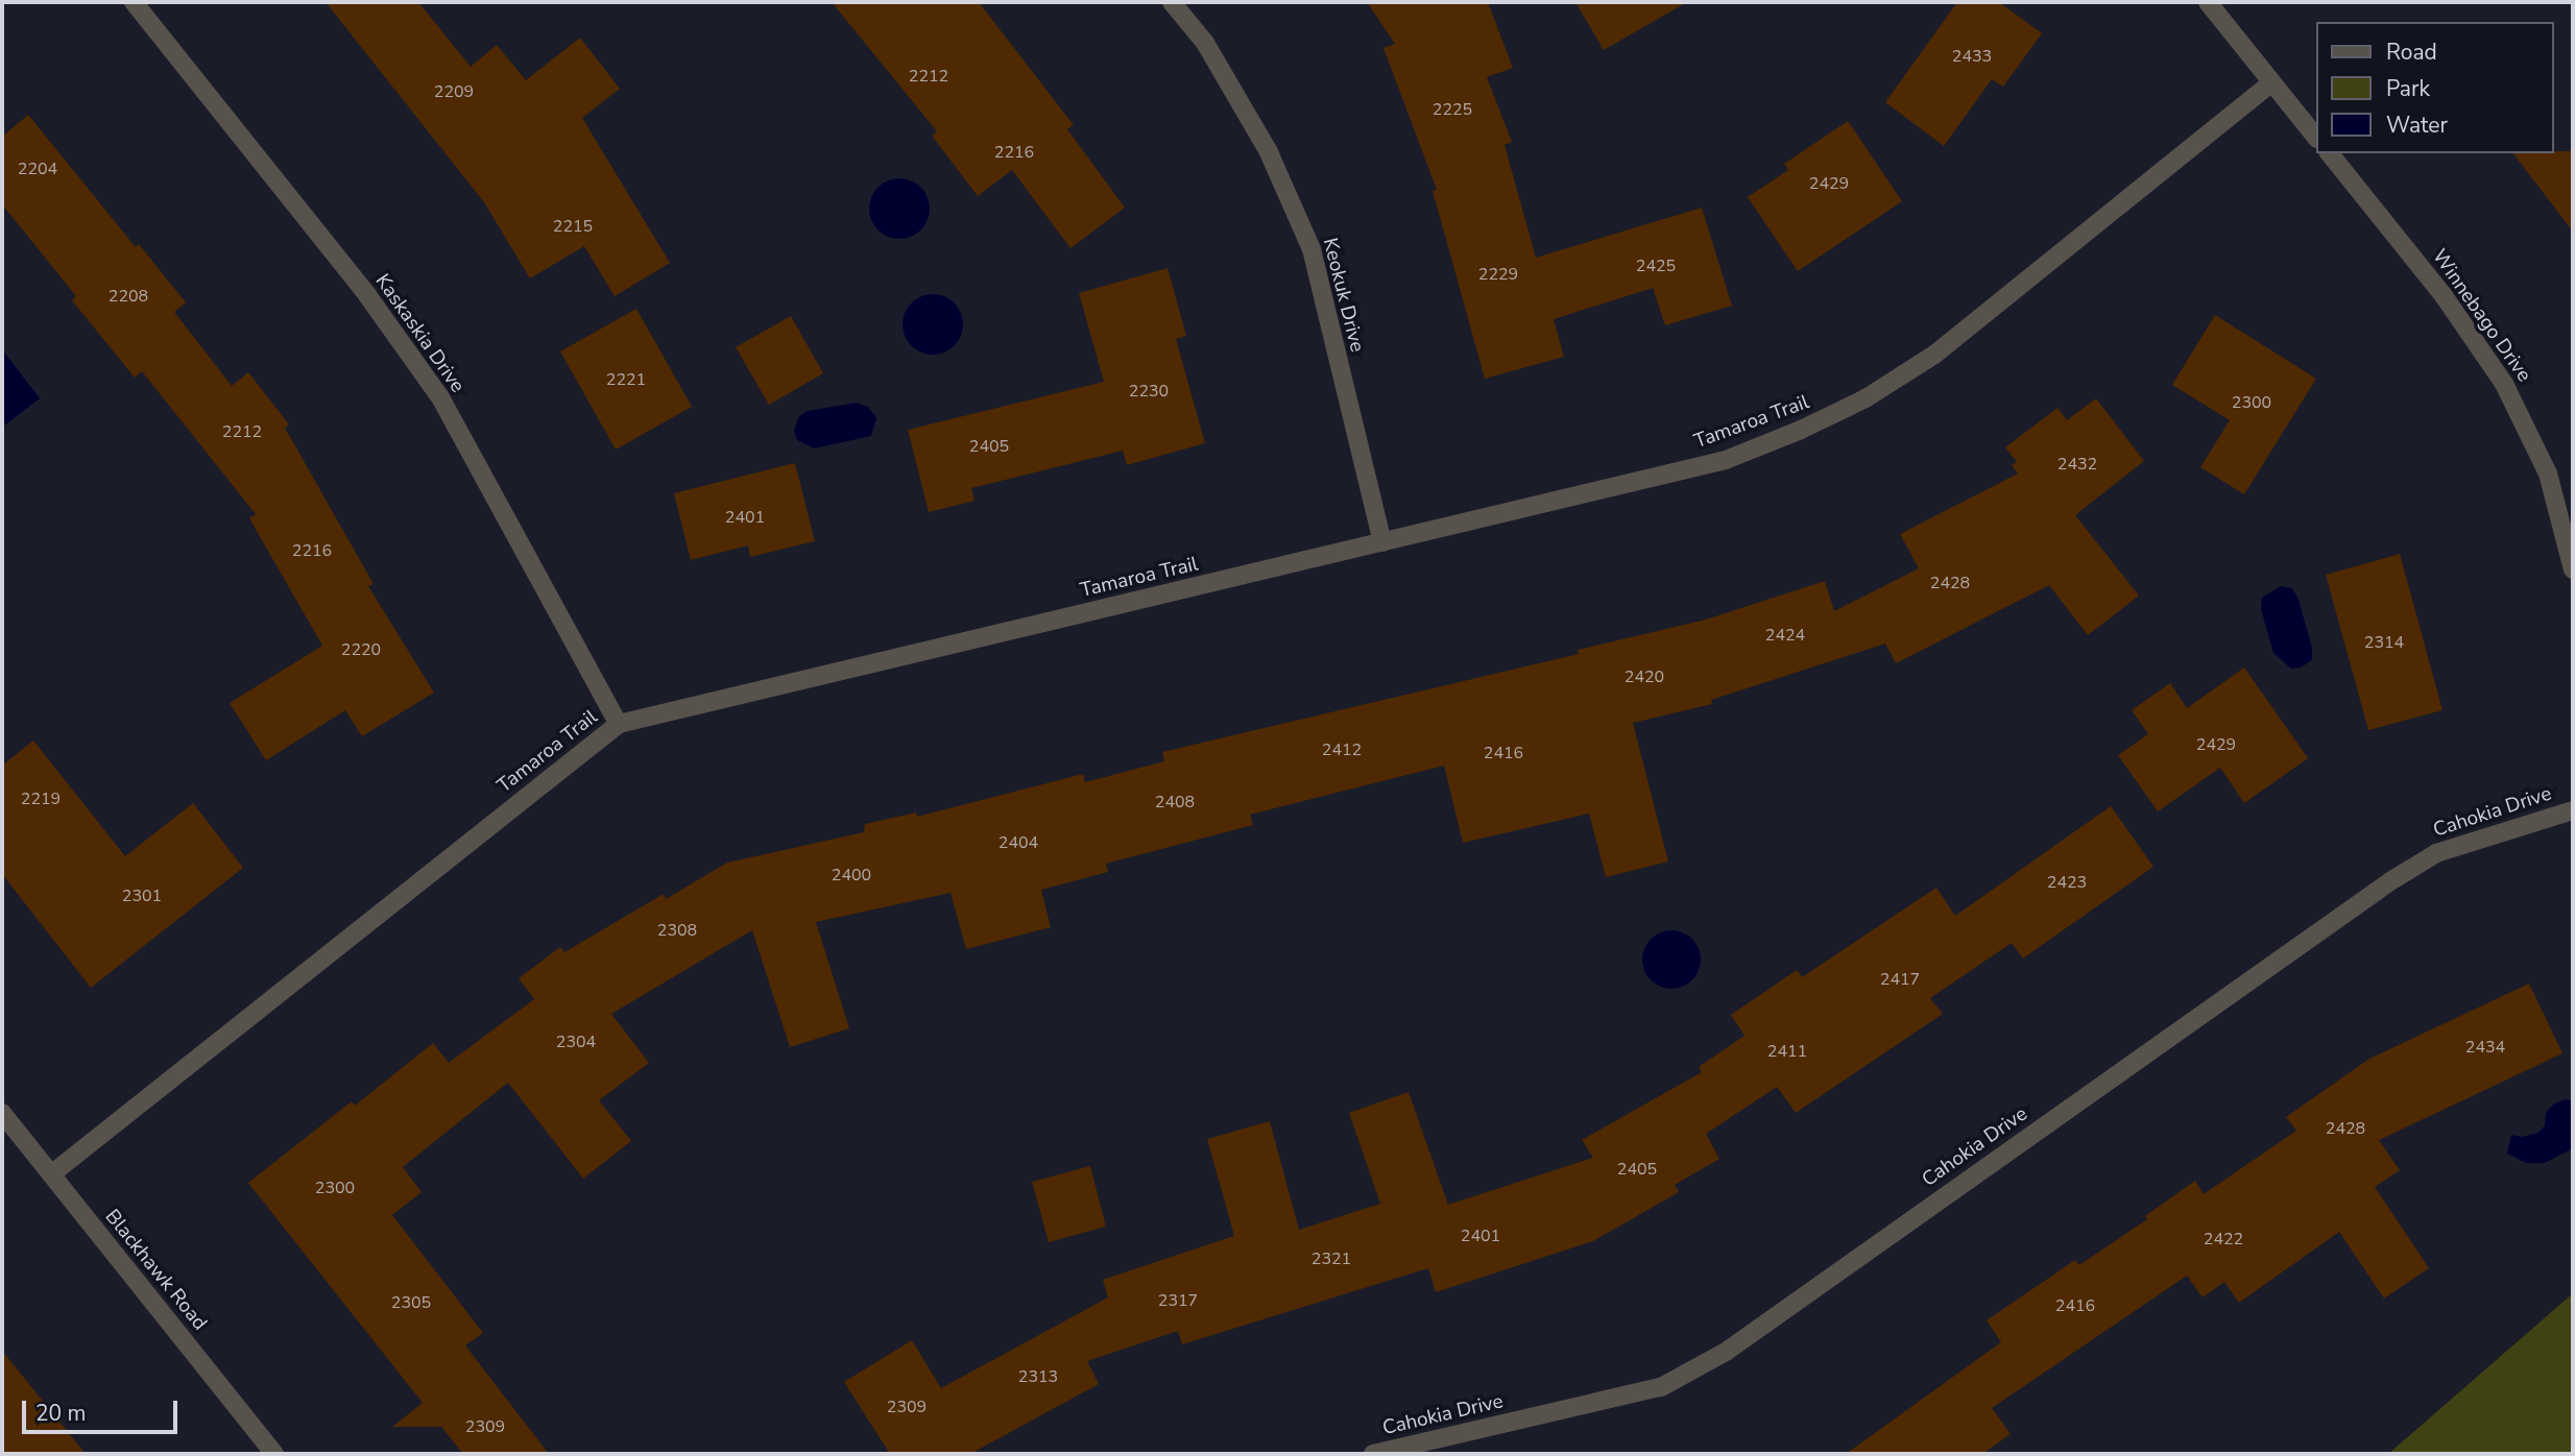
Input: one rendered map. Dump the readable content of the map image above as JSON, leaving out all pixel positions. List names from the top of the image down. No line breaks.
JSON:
{"streets":{"street":["Keokuk Drive","Winnebago Drive","Kaskaskia Drive","Tamaroa Trail","Cahokia Drive","Blackhawk Road"]},"crossings":[["Keokuk Drive","Tamaroa Trail"],["Kaskaskia Drive","Tamaroa Trail"],["Tamaroa Trail","Blackhawk Road"]],"house_numbers":["2433","2212","2209","2225","2216","2204","2429","2215","2425","2229","2208","2221","2230","2300","2212","2405","2432","2401","2216","2428","2424","2314","2220","2420","2429","2412","2416","2219","2408","2404","2400","2423","2301","2308","2417","2304","2434","2411","2428","2405","2300","2401","2422","2321","2317","2305","2416","2313","2309","2309"],"legend":["Road","Park","Water"],"scale_bar":"20 m"}
